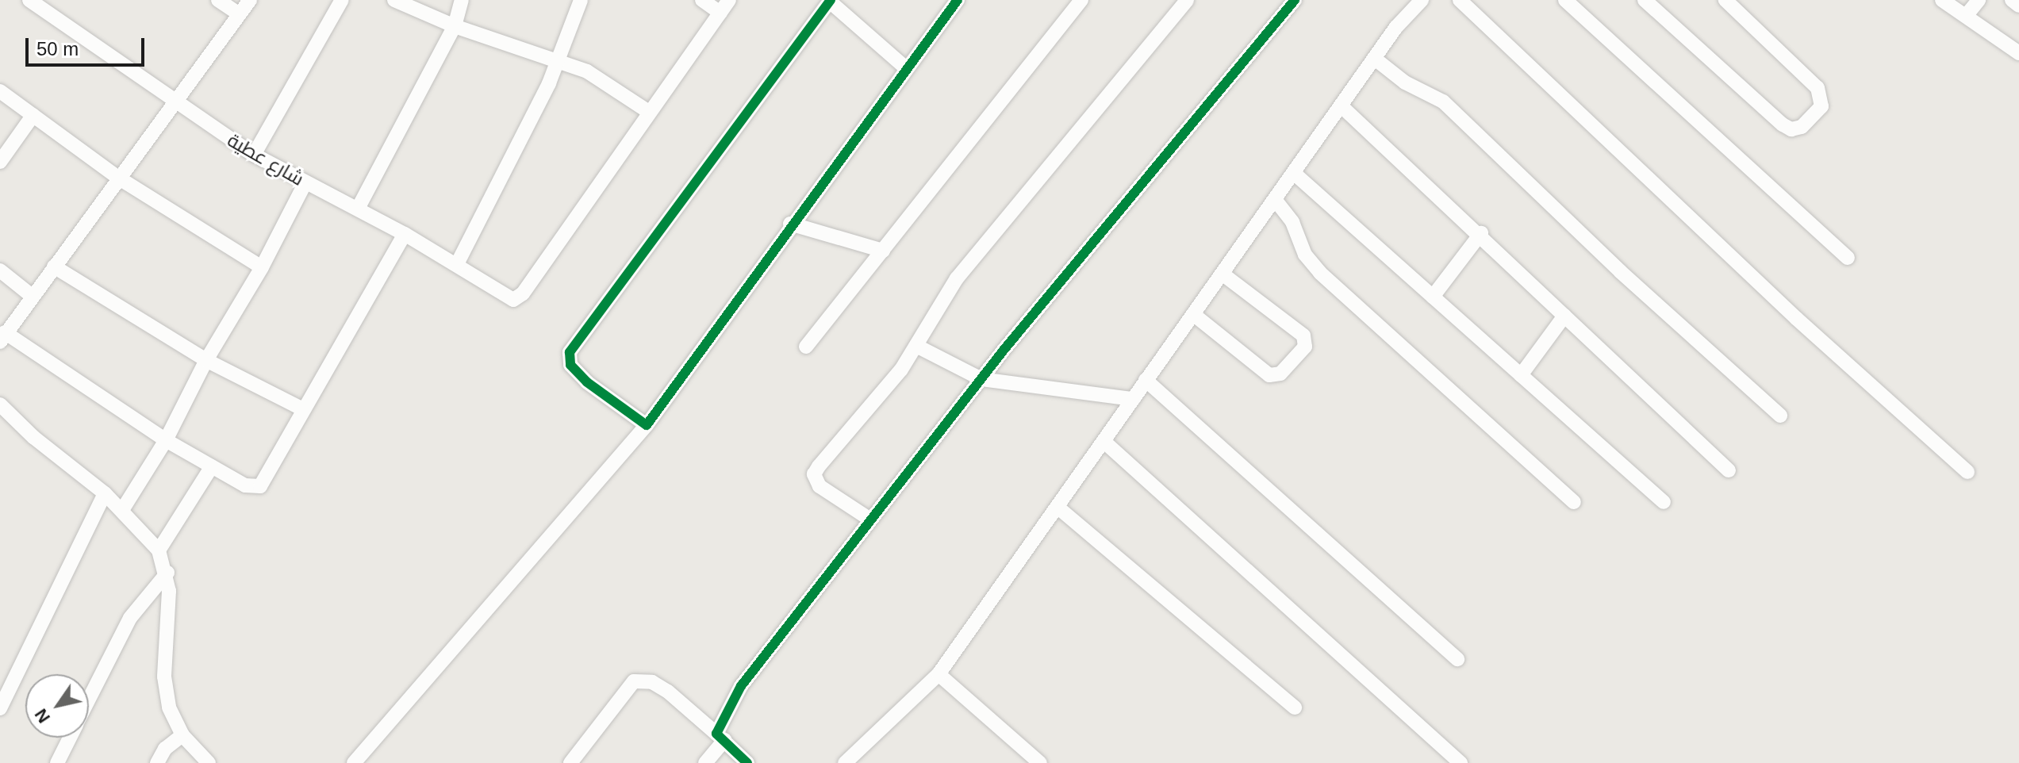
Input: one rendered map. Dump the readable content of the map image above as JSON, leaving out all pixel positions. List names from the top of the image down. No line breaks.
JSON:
{"streets":{"street":["شارع عطية"]},"scale_bar":"50 m","north":"bottom left"}
